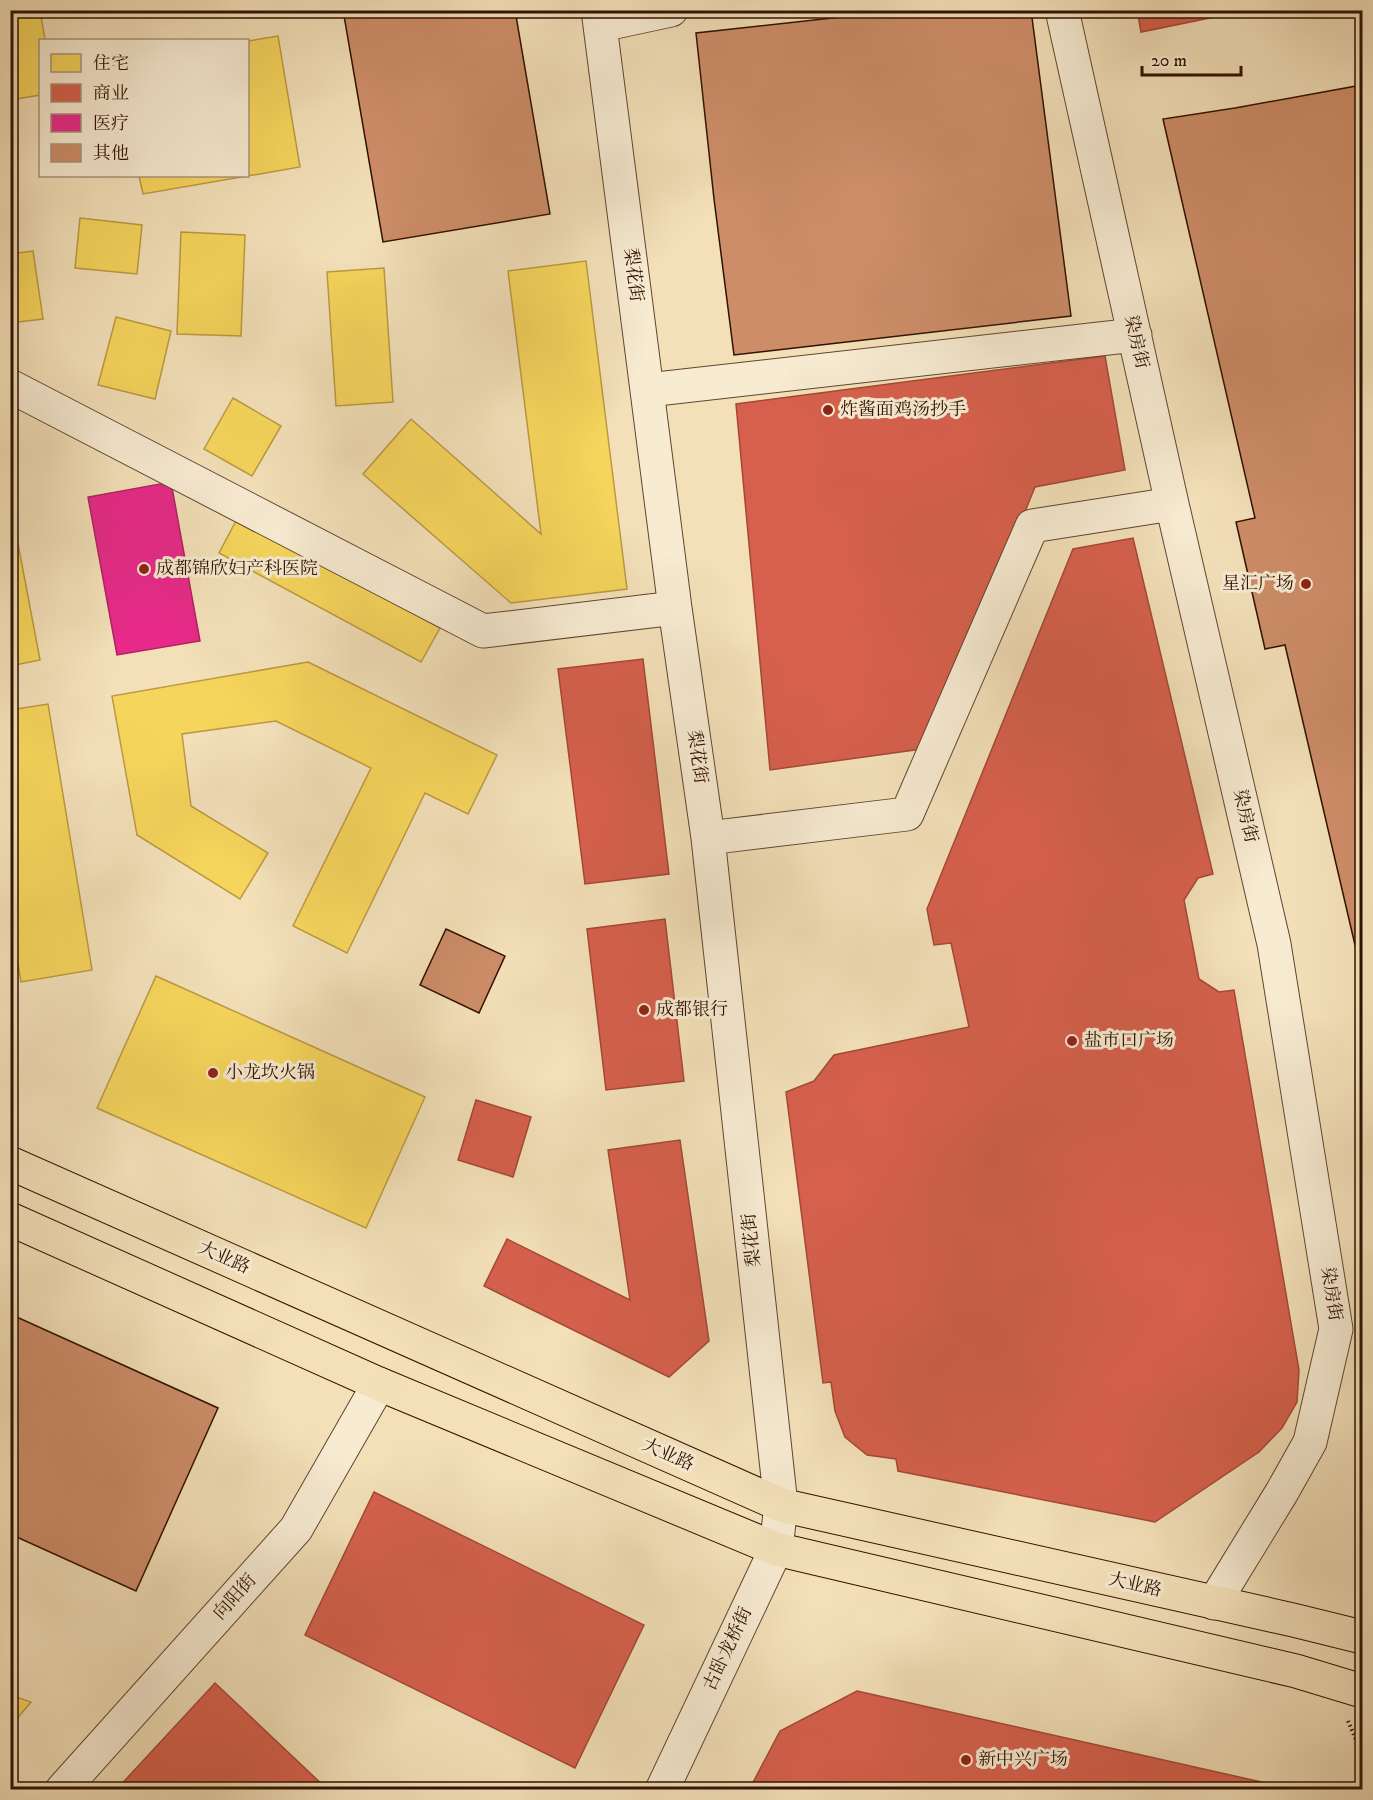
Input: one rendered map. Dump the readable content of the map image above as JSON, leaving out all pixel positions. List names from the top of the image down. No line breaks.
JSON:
{"streets":{"main road":["大业路"],"street":["梨花街","染房街","向阳街","古卧龙桥街"]},"crossings":[["梨花街","大业路"],["梨花街","古卧龙桥街"],["染房街","大业路"],["大业路","古卧龙桥街"]],"places":["炸酱面鸡汤抄手","成都锦欣妇产科医院","星汇广场","成都银行","盐市口广场","小龙坎火锅","新中兴广场"],"legend":["住宅","商业","医疗","其他"],"scale_bar":"20 m"}
